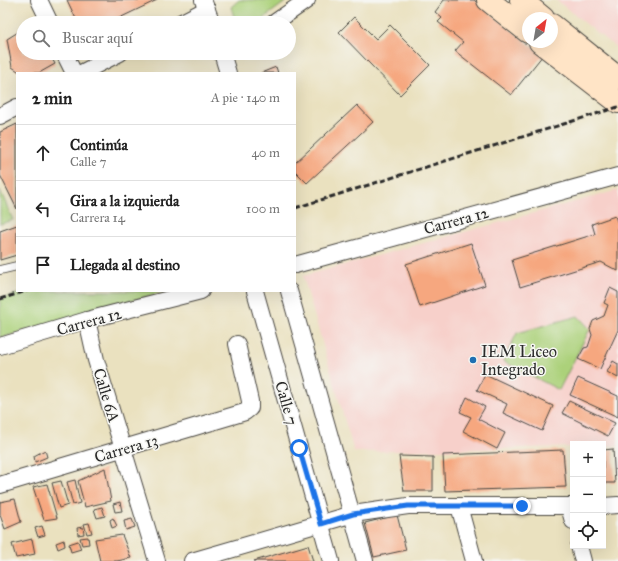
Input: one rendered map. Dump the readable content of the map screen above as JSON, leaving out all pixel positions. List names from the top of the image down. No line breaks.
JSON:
{"streets":{"street":["Carrera 12","Calle 6A","Calle 7","Carrera 13"]},"crossings":[["Carrera 12","Calle 6A"],["Calle 6A","Carrera 13"]],"places":["IEM Liceo Integrado"],"north":"top right","page":{"search":"Buscar aquí","heading":["2 min","A pie · 140 m"],"list":[["Continúa","Calle 7","40 m"],["Gira a la izquierda","Carrera 14","100 m"],"Llegada al destino"],"map_buttons":["+","−"]}}
